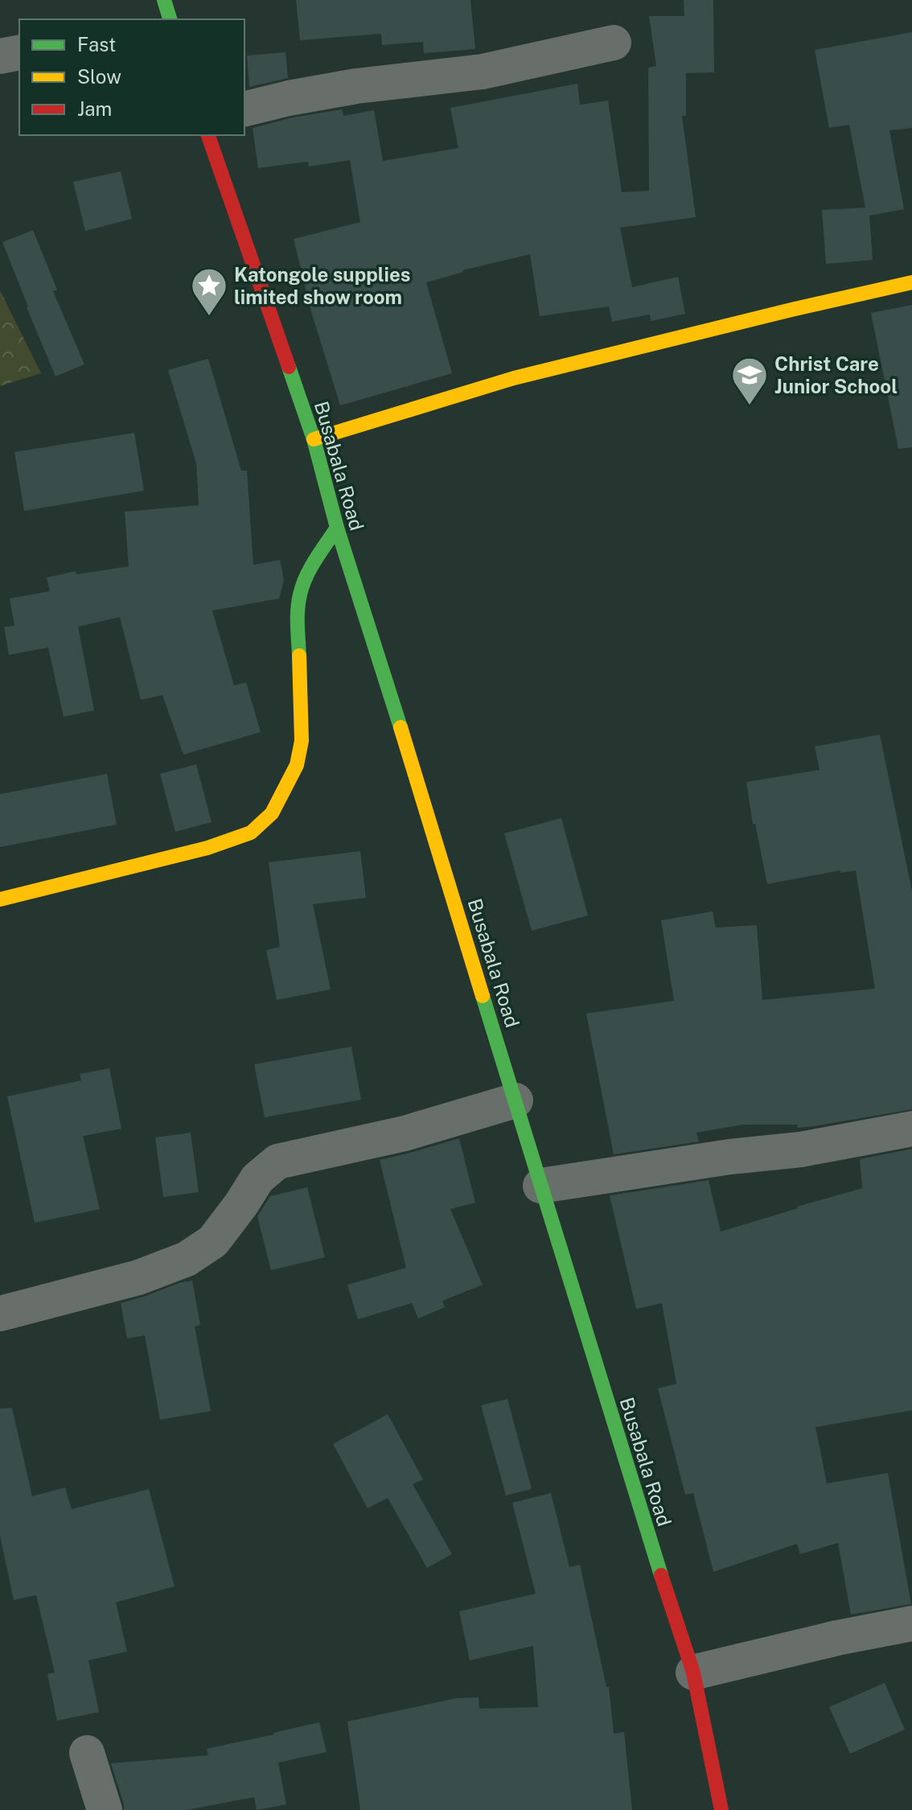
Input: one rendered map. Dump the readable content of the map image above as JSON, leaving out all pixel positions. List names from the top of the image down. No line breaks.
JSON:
{"streets":{"street":["Busabala Road"]},"places":{"place":["Katongole supplies limited show room"],"school or university":["Christ Care Junior School"]},"legend":["Fast","Slow","Jam"]}
